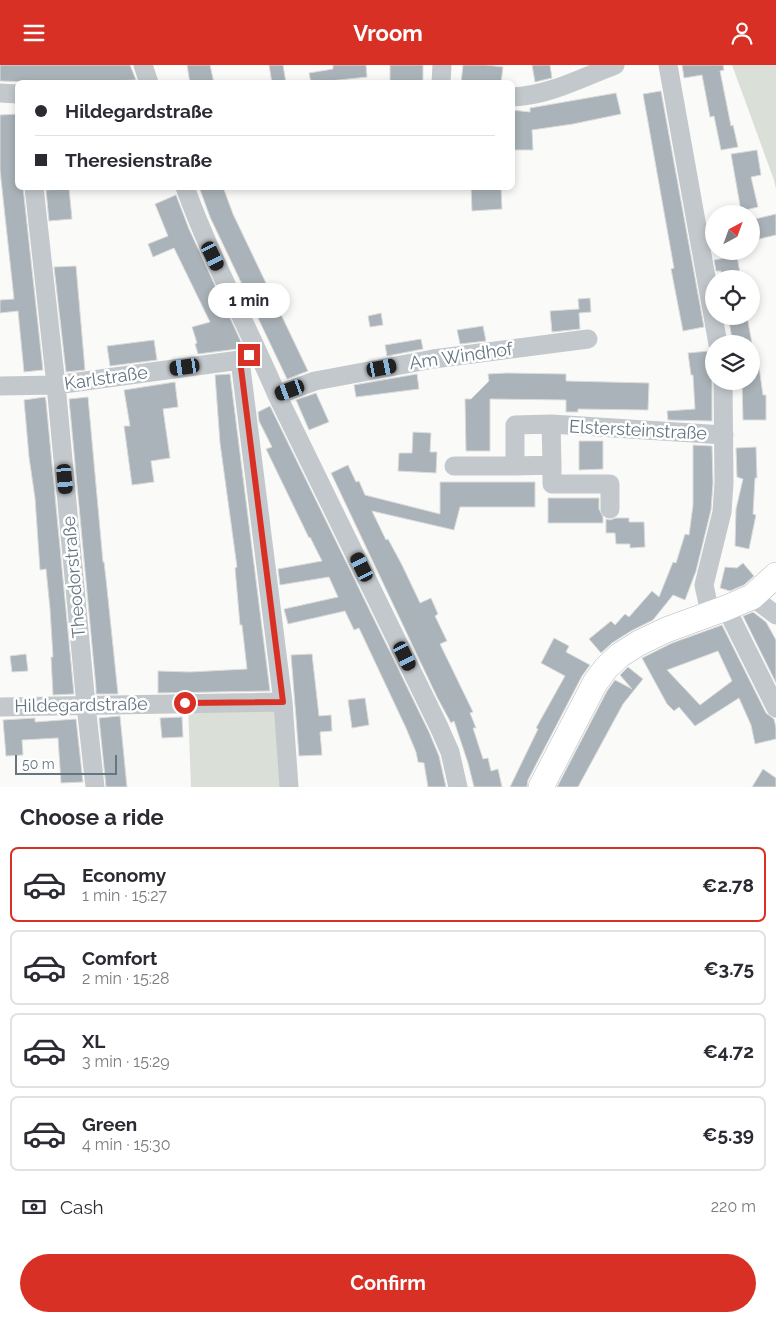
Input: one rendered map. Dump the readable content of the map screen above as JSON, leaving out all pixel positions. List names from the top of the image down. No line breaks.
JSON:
{"streets":{"street":["Am Windhof","Karlstraße","Elstersteinstraße","Theodorstraße","Hildegardstraße"]},"crossings":[["Karlstraße","Theodorstraße"],["Theodorstraße","Hildegardstraße"]],"scale_bar":"50 m","north":"top right","page":{"header":"Vroom","banner":["Hildegardstraße","Theresienstraße"],"bubble":"1 min","scale":"50 m","heading":"Choose a ride","list":[{"name":"Economy","note":"1 min · 15:27","value":"€2.78"},{"name":"Comfort","note":"2 min · 15:28","value":"€3.75"},{"name":"XL","note":"3 min · 15:29","value":"€4.72"},{"name":"Green","note":"4 min · 15:30","value":"€5.39"}],"pay":["Cash","220 m"],"buttons":"Confirm"}}
